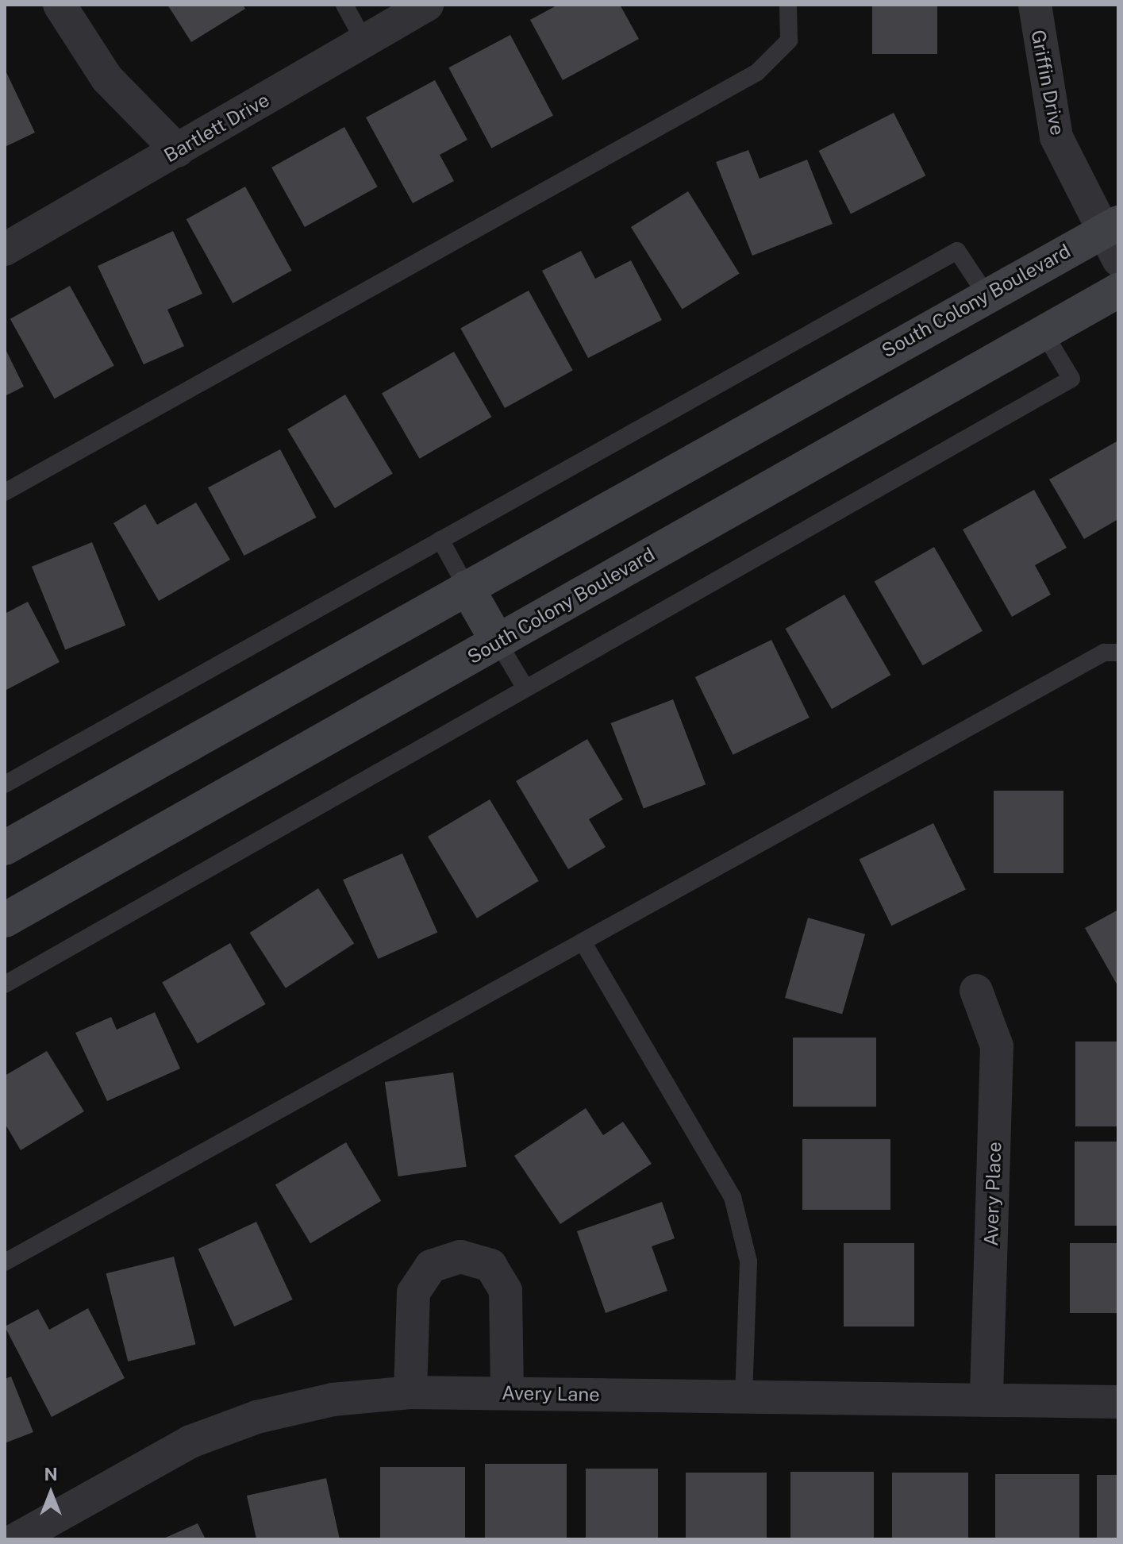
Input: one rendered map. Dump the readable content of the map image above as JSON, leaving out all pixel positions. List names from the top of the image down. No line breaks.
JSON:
{"streets":{"main road":["South Colony Boulevard"],"street":["Griffin Drive","Bartlett Drive","Avery Place","Avery Lane"]},"crossings":[["Griffin Drive","South Colony Boulevard"],["Avery Place","Avery Lane"]],"north":"top"}
